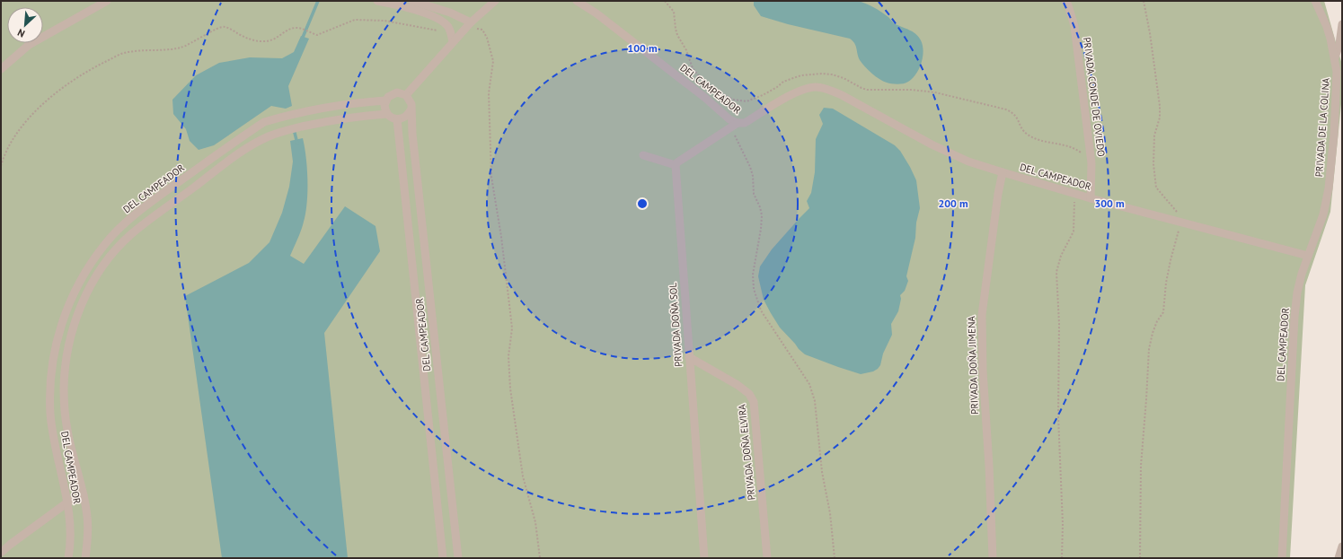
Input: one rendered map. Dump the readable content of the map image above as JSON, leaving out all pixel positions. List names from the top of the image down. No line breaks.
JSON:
{"streets":{"street":["DEL CAMPEADOR","PRIVADA CONDE DE OVIEDO","PRIVADA DE LA COLINA","PRIVADA DOÑA SOL","PRIVADA DOÑA JIMENA","PRIVADA DOÑA ELVIRA"]},"crossings":[["DEL CAMPEADOR","PRIVADA CONDE DE OVIEDO"],["DEL CAMPEADOR","PRIVADA DE LA COLINA"],["DEL CAMPEADOR","PRIVADA DOÑA JIMENA"],["PRIVADA DOÑA SOL","PRIVADA DOÑA ELVIRA"]],"north":"bottom left","rings":["100 m","200 m","300 m"]}
